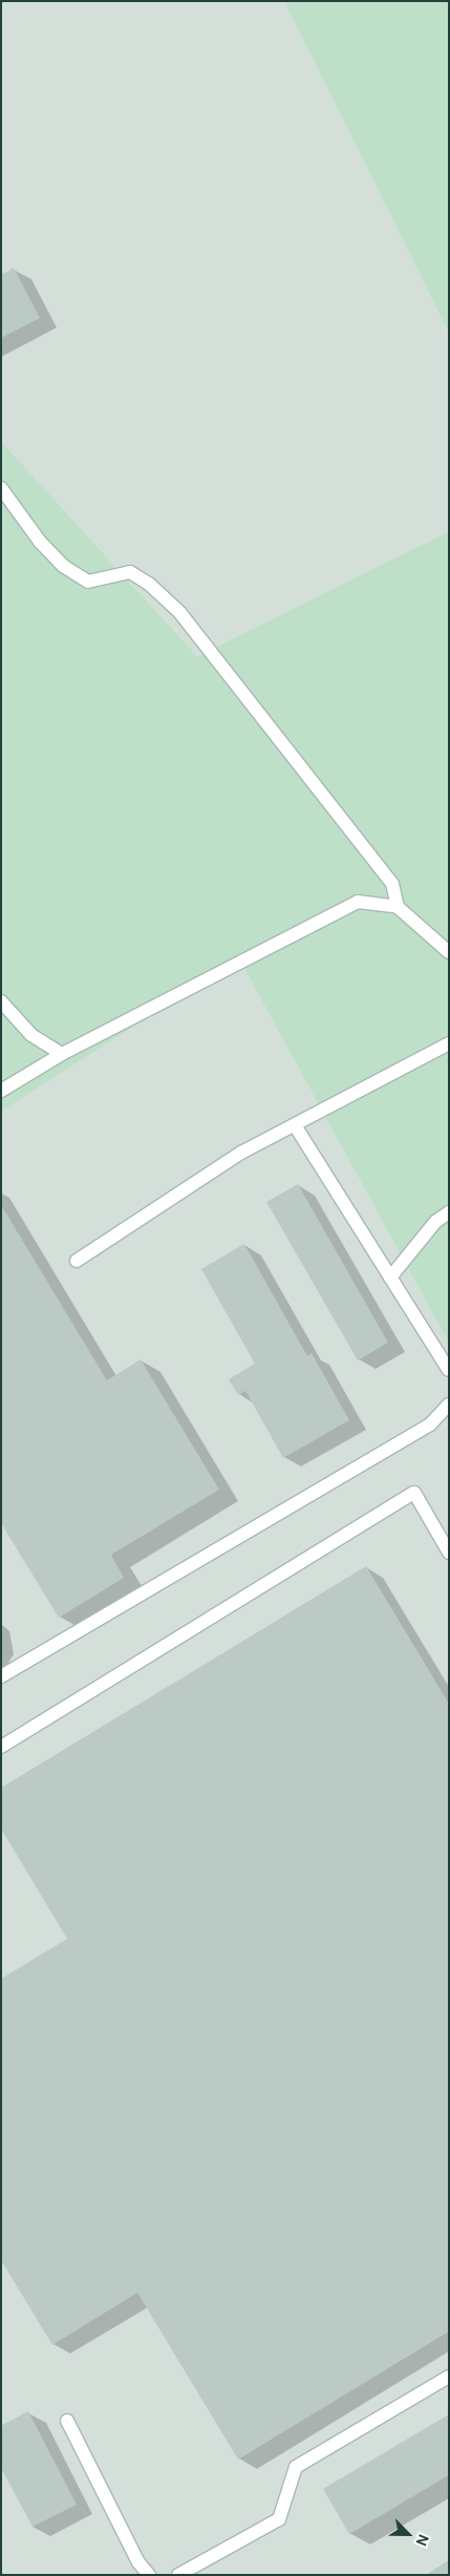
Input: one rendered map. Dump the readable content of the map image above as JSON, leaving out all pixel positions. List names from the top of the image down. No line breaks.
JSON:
{"north":"bottom right"}
